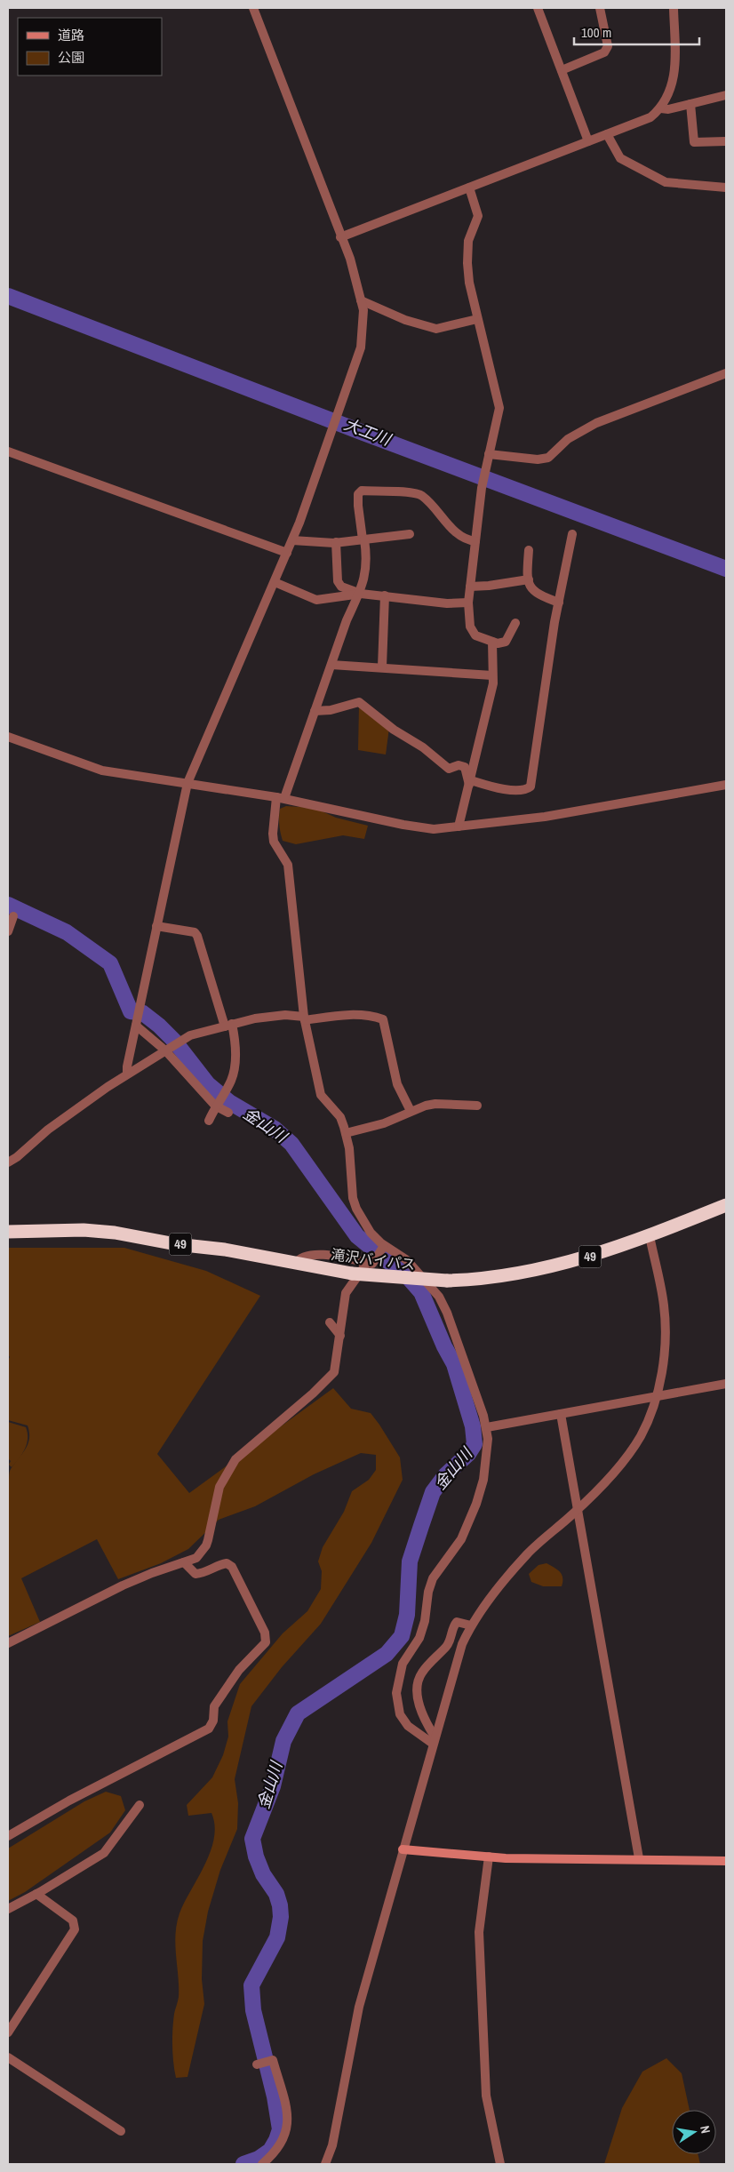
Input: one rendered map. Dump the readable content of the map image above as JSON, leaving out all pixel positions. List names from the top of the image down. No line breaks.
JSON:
{"streets":{"highway":["49","滝沢バイパス"]},"water":["大工川","金山川"],"legend":["道路","公園"],"scale_bar":"100 m","north":"right"}
